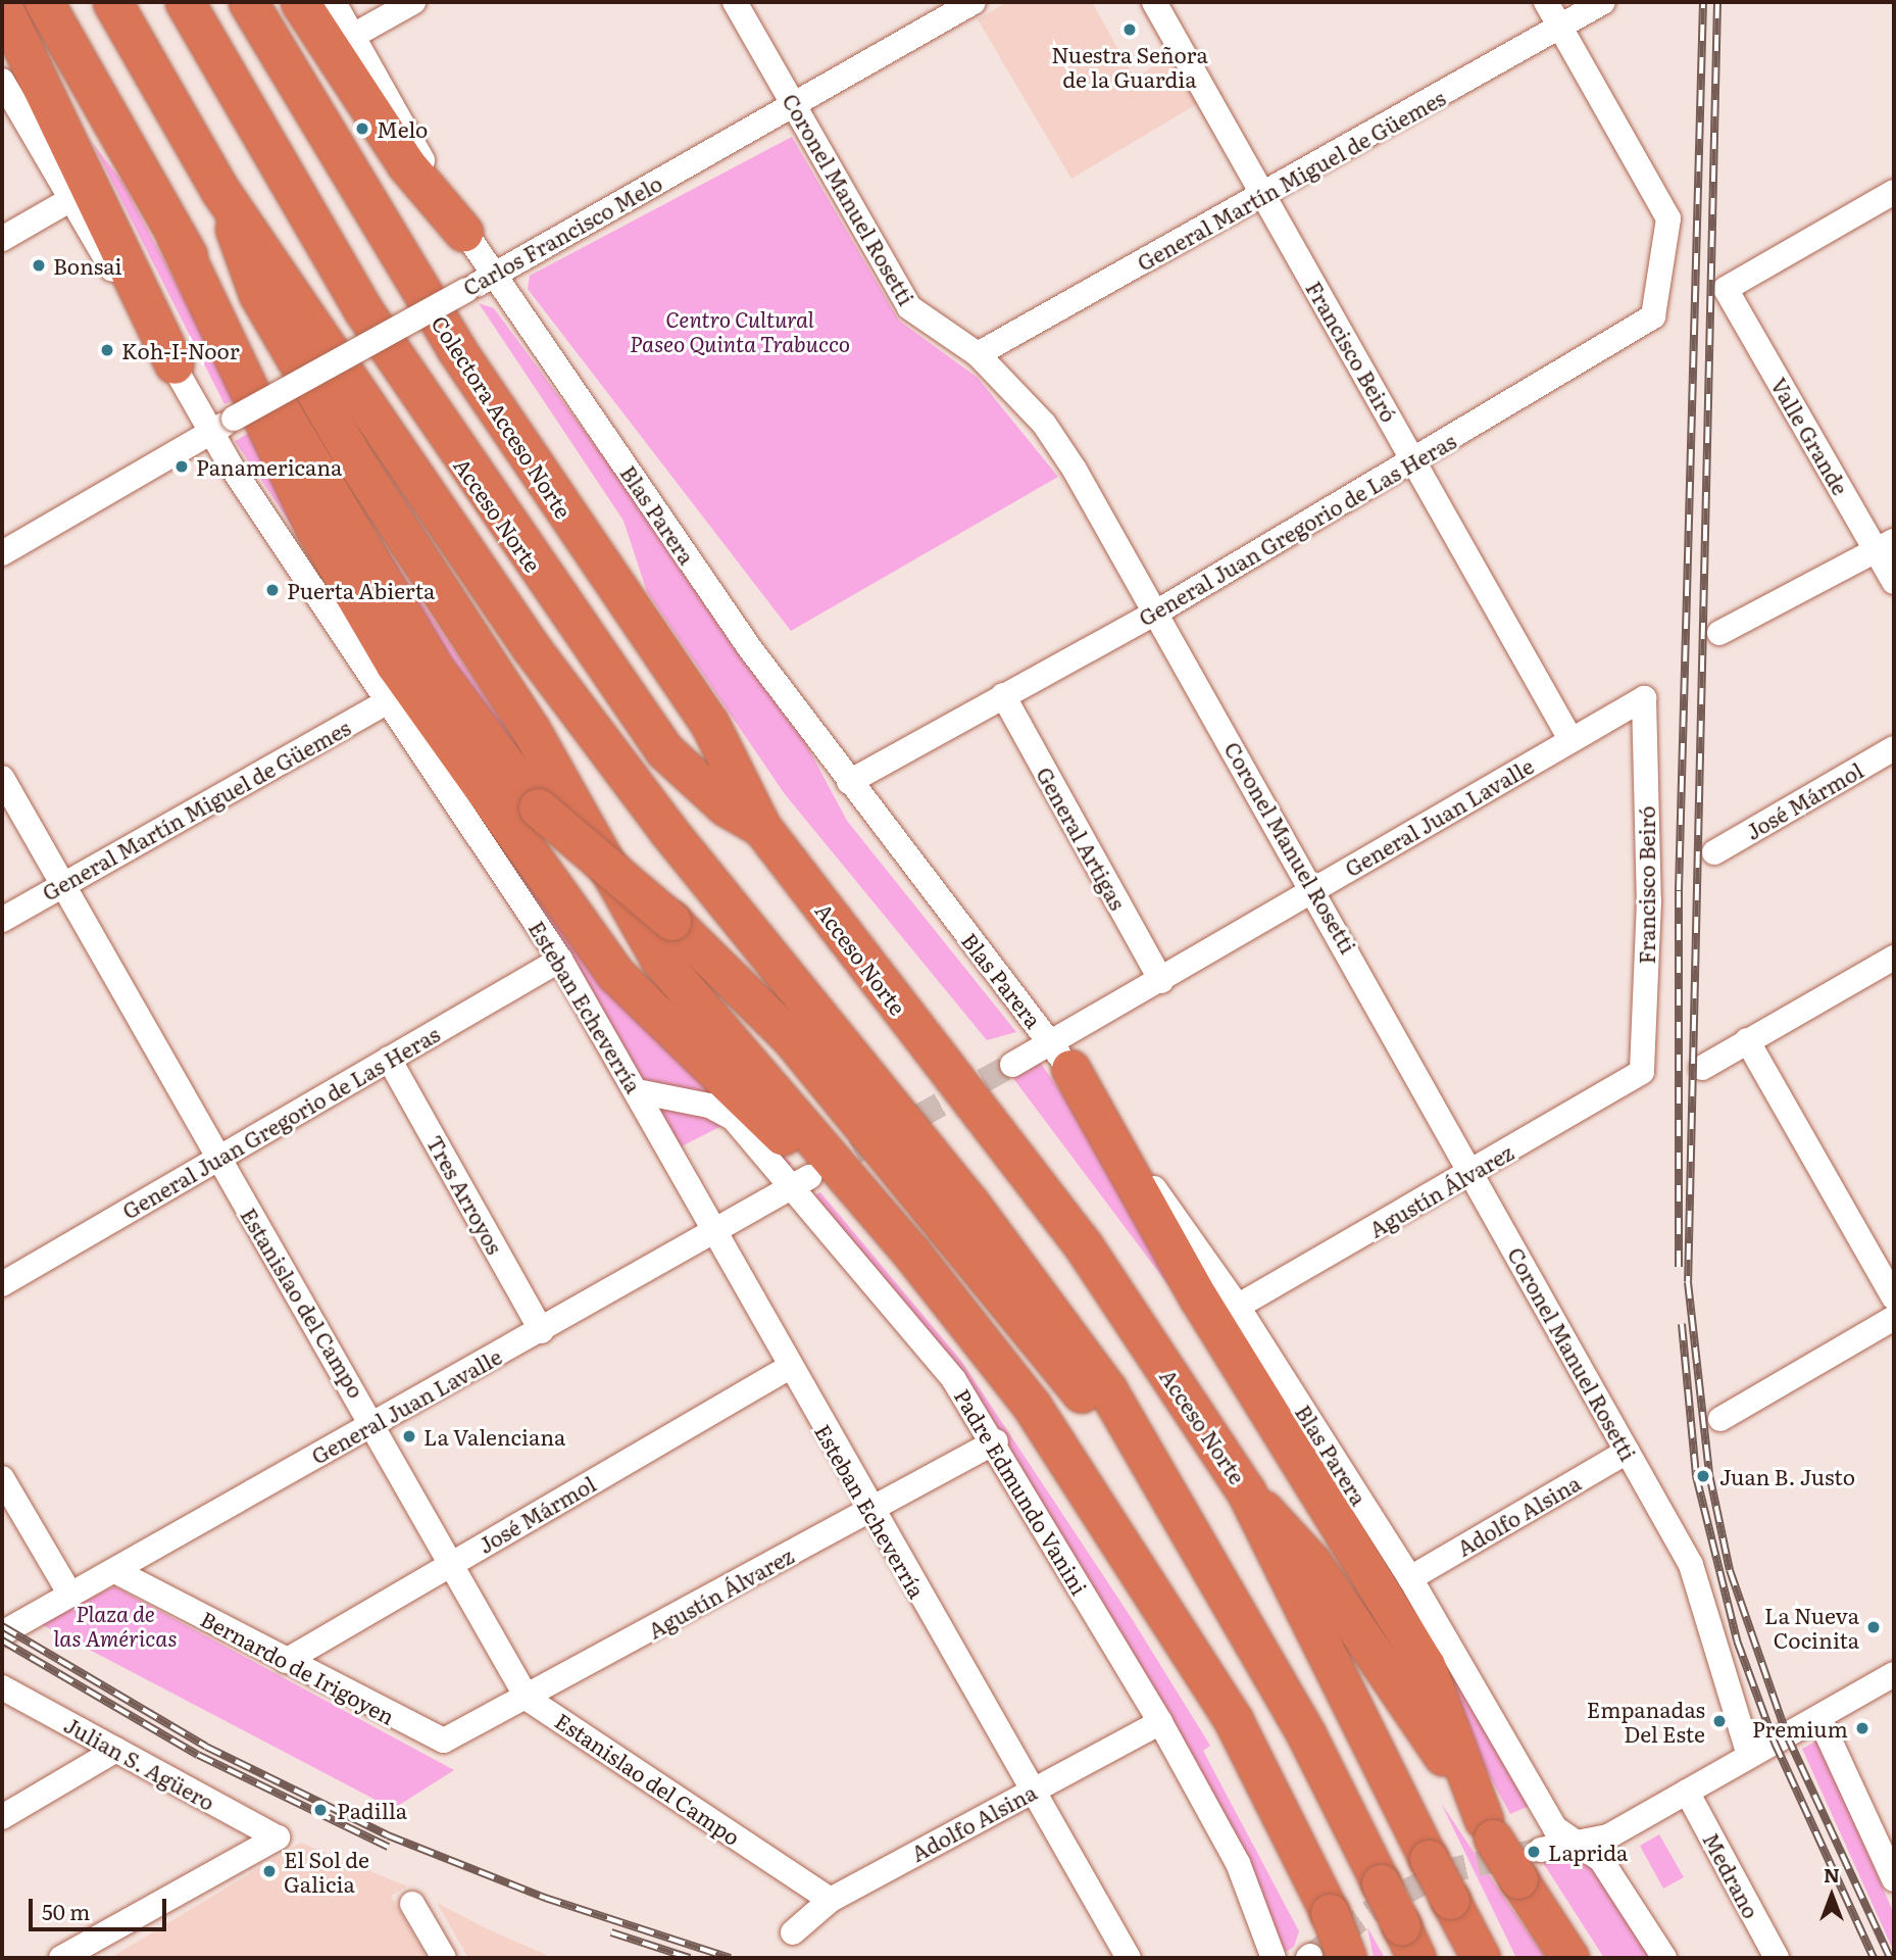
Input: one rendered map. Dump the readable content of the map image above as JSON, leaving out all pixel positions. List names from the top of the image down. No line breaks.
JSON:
{"streets":{"highway":["Colectora Acceso Norte","Acceso Norte"],"street":["General Martín Miguel de Güemes","Coronel Manuel Rosetti","Carlos Francisco Melo","Francisco Beiró","Valle Grande","Blas Parera","General Juan Gregorio de Las Heras","José Mármol","General Juan Lavalle","General Artigas","Esteban Echeverría","Agustín Álvarez","Tres Arroyos","Estanislao del Campo","Padre Edmundo Vanini","Adolfo Alsina","Bernardo de Irigoyen","Julian S. Agüero","Medrano"]},"crossings":[["General Martín Miguel de Güemes","Coronel Manuel Rosetti"],["General Martín Miguel de Güemes","Francisco Beiró"],["General Martín Miguel de Güemes","General Juan Gregorio de Las Heras"],["General Martín Miguel de Güemes","Esteban Echeverría"],["General Martín Miguel de Güemes","Estanislao del Campo"],["Coronel Manuel Rosetti","Carlos Francisco Melo"],["Coronel Manuel Rosetti","General Juan Gregorio de Las Heras"],["Coronel Manuel Rosetti","General Juan Lavalle"],["Coronel Manuel Rosetti","Agustín Álvarez"],["Coronel Manuel Rosetti","Adolfo Alsina"],["Carlos Francisco Melo","Blas Parera"],["Carlos Francisco Melo","Esteban Echeverría"],["Francisco Beiró","General Juan Gregorio de Las Heras"],["Francisco Beiró","General Juan Lavalle"],["Francisco Beiró","Agustín Álvarez"],["Colectora Acceso Norte","Acceso Norte"],["Blas Parera","General Juan Gregorio de Las Heras"],["Blas Parera","General Juan Lavalle"],["Blas Parera","Agustín Álvarez"],["Blas Parera","Adolfo Alsina"],["General Juan Gregorio de Las Heras","General Artigas"],["General Juan Gregorio de Las Heras","Esteban Echeverría"],["General Juan Gregorio de Las Heras","Tres Arroyos"],["General Juan Gregorio de Las Heras","Estanislao del Campo"],["José Mármol","Esteban Echeverría"],["José Mármol","Estanislao del Campo"],["José Mármol","Bernardo de Irigoyen"],["General Juan Lavalle","General Artigas"],["General Juan Lavalle","Esteban Echeverría"],["General Juan Lavalle","Tres Arroyos"],["General Juan Lavalle","Estanislao del Campo"],["General Juan Lavalle","Padre Edmundo Vanini"],["General Juan Lavalle","Bernardo de Irigoyen"],["Esteban Echeverría","Agustín Álvarez"],["Esteban Echeverría","Padre Edmundo Vanini"],["Esteban Echeverría","Adolfo Alsina"],["Agustín Álvarez","Estanislao del Campo"],["Agustín Álvarez","Padre Edmundo Vanini"],["Agustín Álvarez","Bernardo de Irigoyen"],["Estanislao del Campo","Adolfo Alsina"],["Padre Edmundo Vanini","Adolfo Alsina"]],"parks":["Centro Cultural Paseo Quinta Trabucco","Plaza de las Américas"],"places":["Nuestra Señora de la Guardia","Melo","Bonsai","Koh-I-Noor","Panamericana","Puerta Abierta","La Valenciana","Juan B. Justo","La Nueva Cocinita","Empanadas Del Este","Premium","Padilla","Laprida","El Sol de Galicia"],"scale_bar":"50 m","north":"top"}
